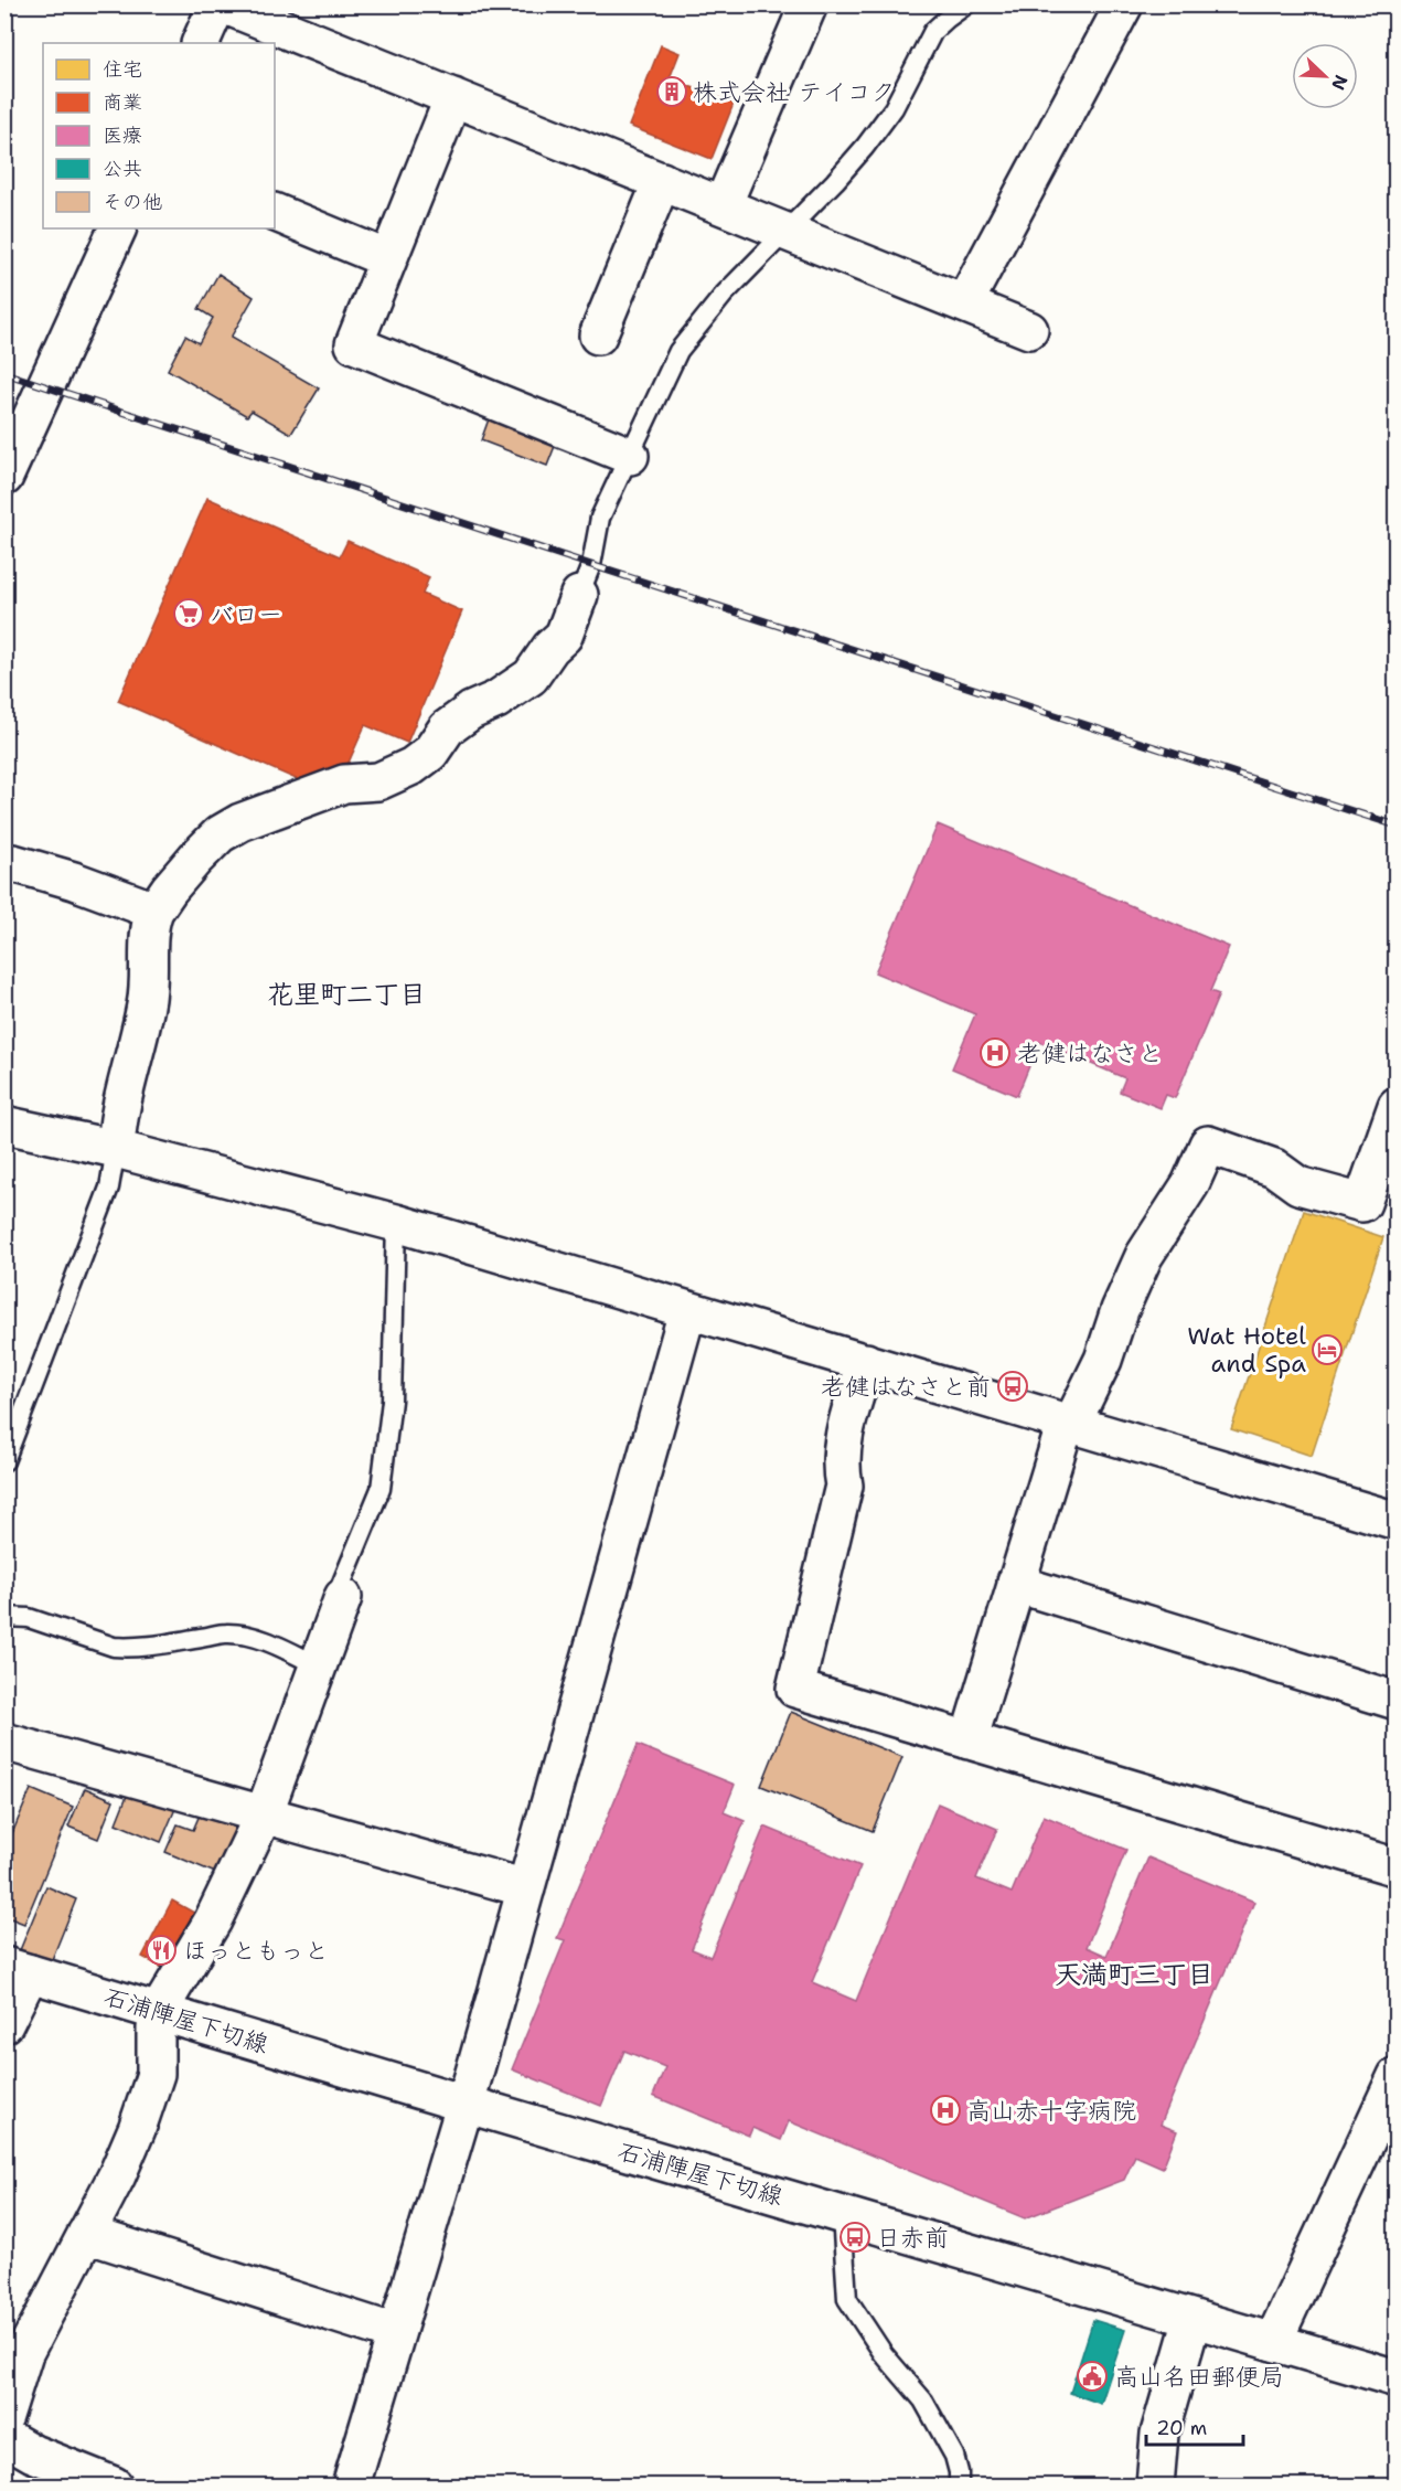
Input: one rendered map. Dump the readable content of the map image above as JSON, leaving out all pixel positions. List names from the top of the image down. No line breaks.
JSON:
{"streets":{"street":["石浦陣屋下切線"]},"districts":["花里町二丁目","天満町三丁目"],"places":{"building":["株式会社 テイコク"],"supermarket":["バロー"],"hospital":["老健はなさと","高山赤十字病院"],"hotel":["Wat Hotel and Spa"],"bus stop":["老健はなさと前","日赤前"],"restaurant":["ほっともっと"],"public building":["高山名田郵便局"]},"legend":["住宅","商業","医療","公共","その他"],"scale_bar":"20 m","north":"bottom right"}
